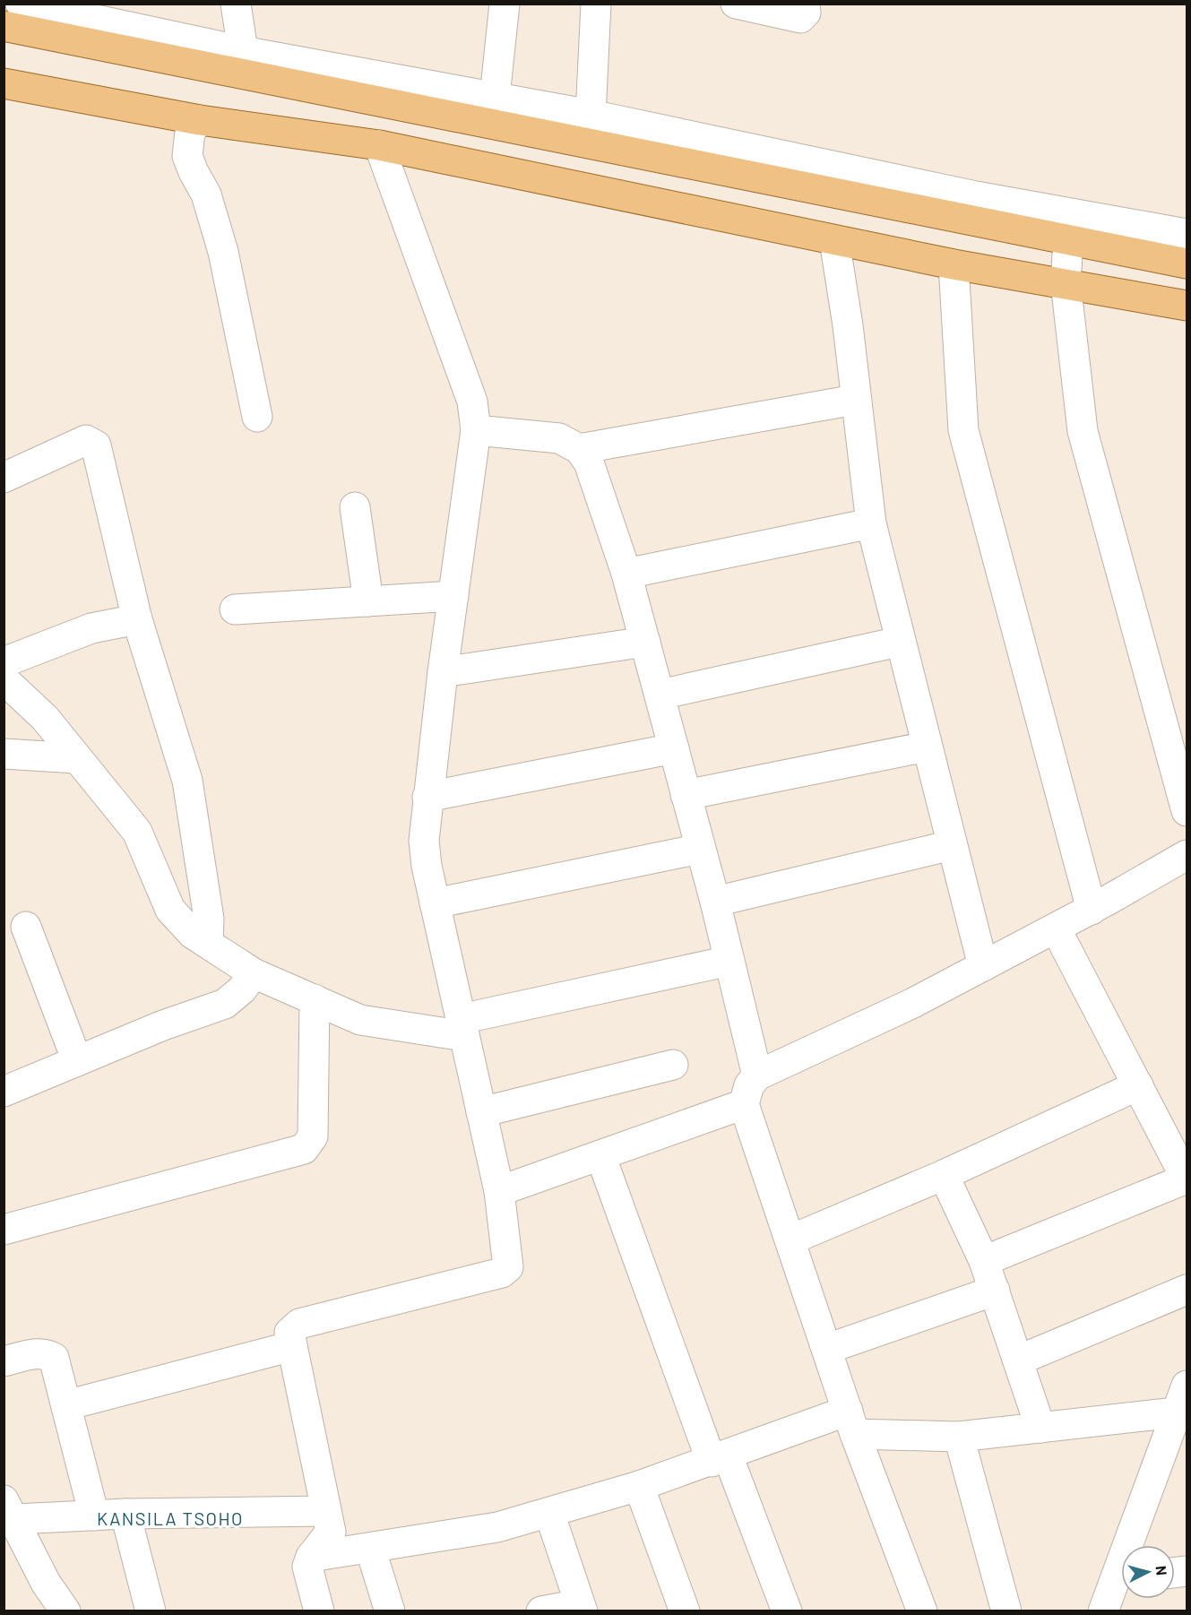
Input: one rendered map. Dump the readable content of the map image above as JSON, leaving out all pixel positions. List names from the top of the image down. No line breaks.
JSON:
{"districts":["KANSILA TSOHO"],"north":"right"}
